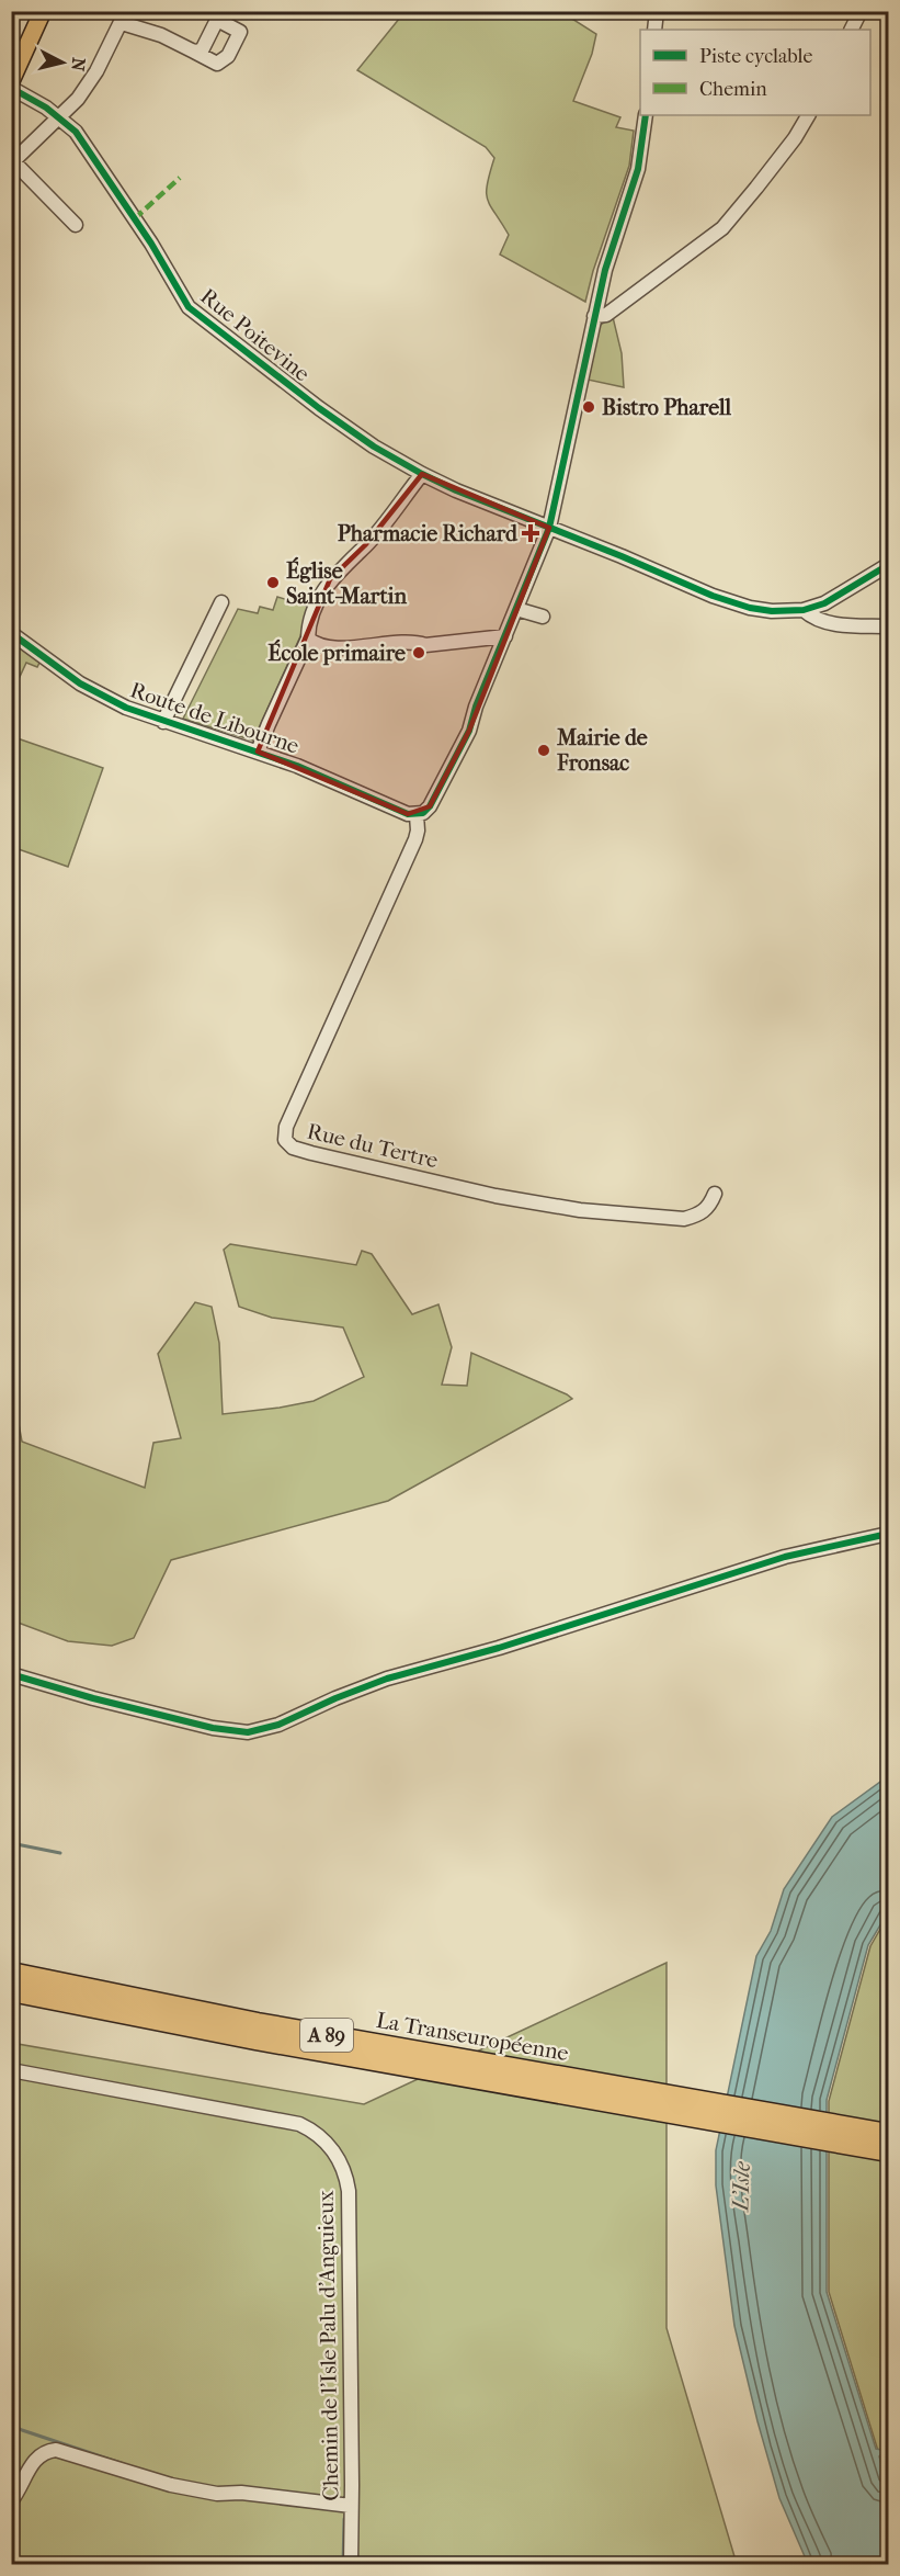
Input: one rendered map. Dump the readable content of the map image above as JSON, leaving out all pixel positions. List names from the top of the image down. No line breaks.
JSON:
{"streets":{"highway":["A 89","La Transeuropéenne"],"street":["Rue Poitevine","Route de Libourne","Rue du Tertre","Chemin de l'Isle Palu d’Anguieux"]},"crossings":[["Route de Libourne","Rue du Tertre"]],"water":["L'Isle"],"places":{"other":["Bistro Pharell","Église Saint-Martin","École primaire","Mairie de Fronsac"],"health":["Pharmacie Richard"]},"legend":["Piste cyclable","Chemin"],"north":"right"}
